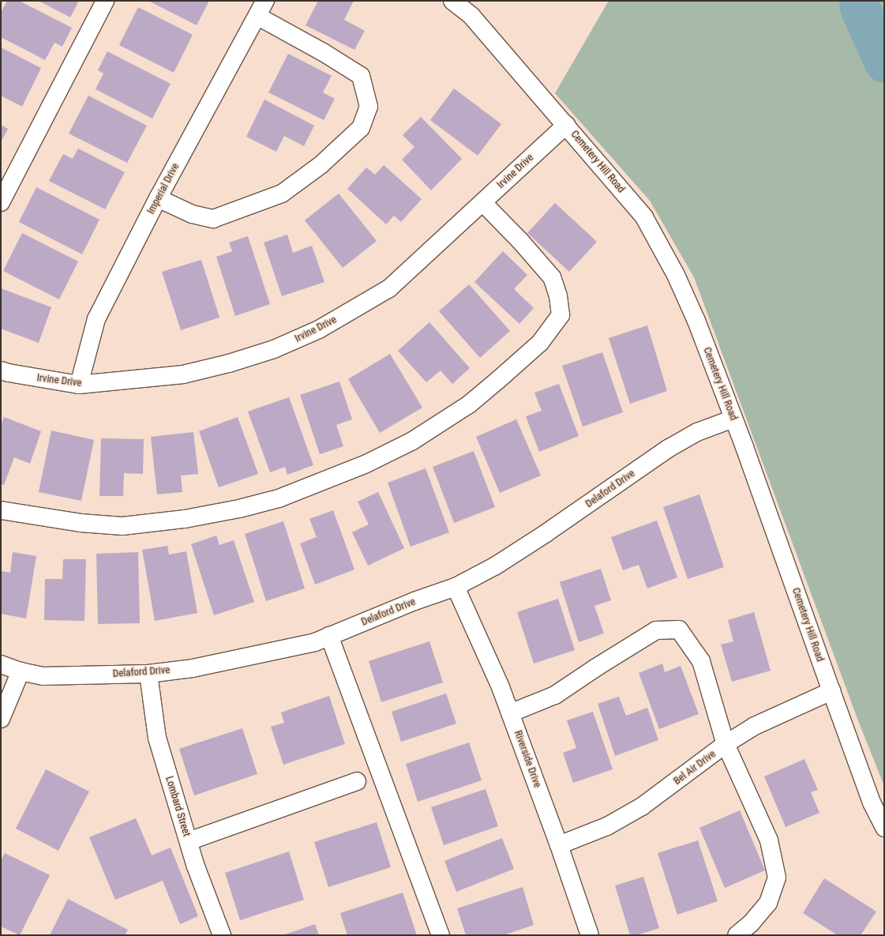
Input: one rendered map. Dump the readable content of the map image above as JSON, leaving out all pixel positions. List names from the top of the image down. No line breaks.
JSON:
{"streets":{"street":["Cemetery Hill Road","Irvine Drive","Imperial Drive","Delaford Drive","Riverside Drive","Bel Air Drive","Lombard Street"]},"crossings":[["Cemetery Hill Road","Irvine Drive"],["Cemetery Hill Road","Delaford Drive"],["Cemetery Hill Road","Bel Air Drive"],["Irvine Drive","Imperial Drive"],["Delaford Drive","Riverside Drive"],["Delaford Drive","Lombard Street"],["Riverside Drive","Bel Air Drive"]]}
